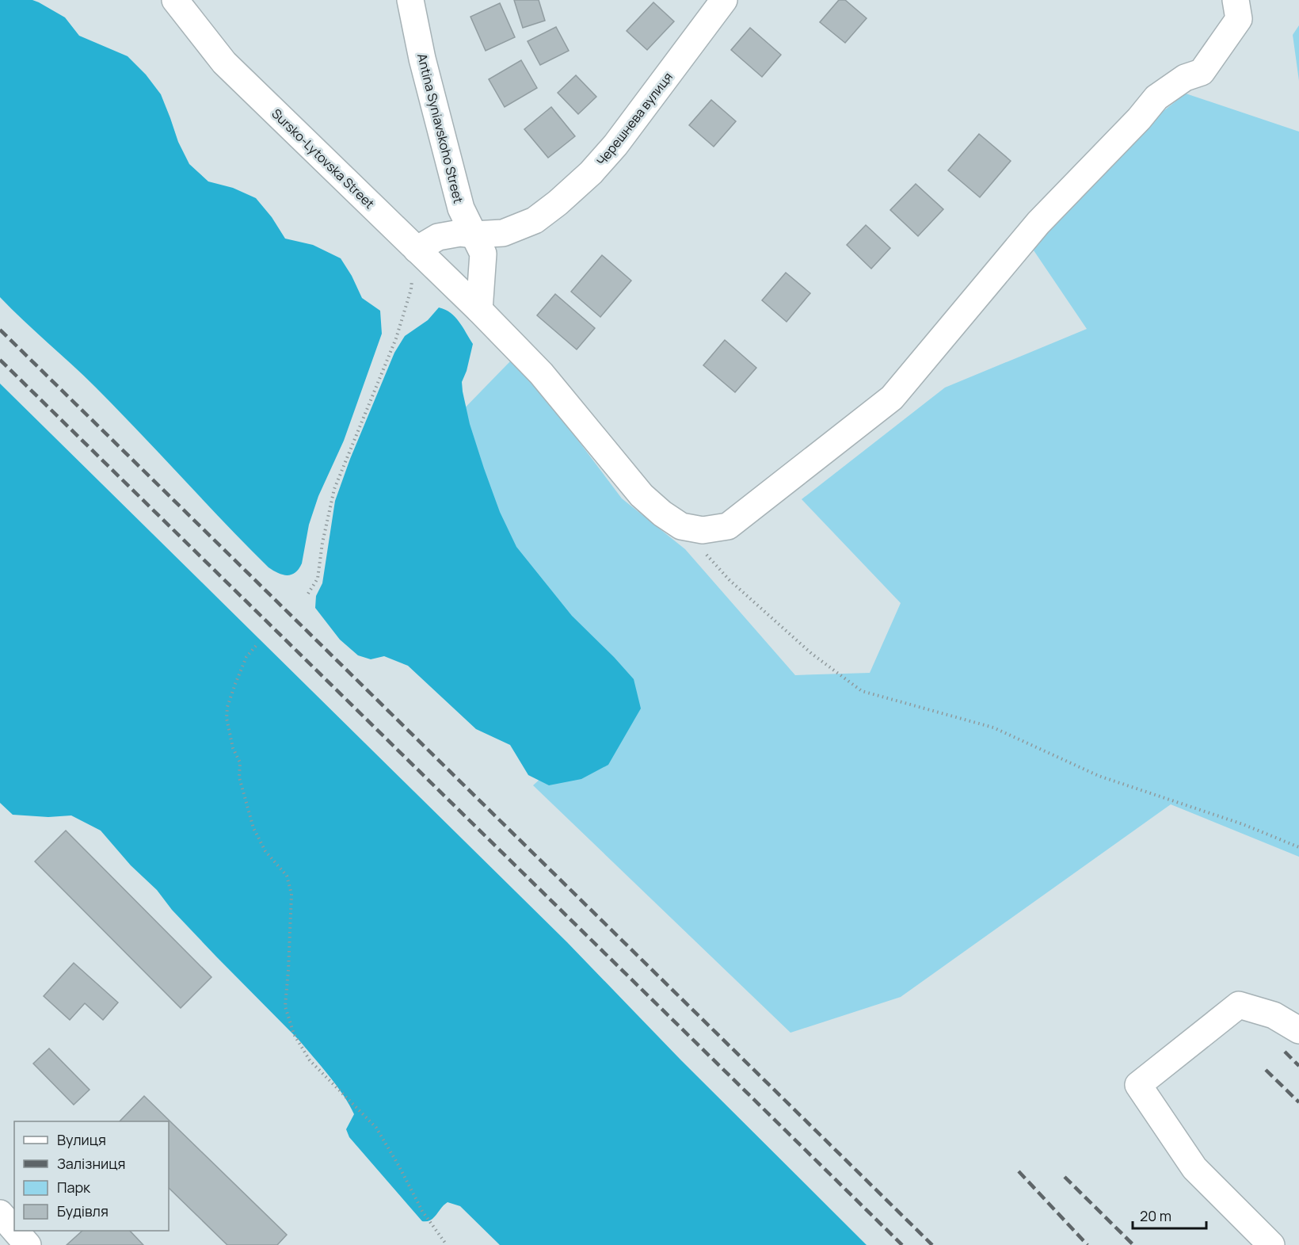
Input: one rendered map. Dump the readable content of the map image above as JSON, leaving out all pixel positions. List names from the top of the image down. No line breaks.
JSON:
{"streets":{"street":["Черешнева вулиця","Antina Syniavskoho Street","Sursko-Lytovska Street"]},"crossings":[["Черешнева вулиця","Antina Syniavskoho Street"],["Черешнева вулиця","Sursko-Lytovska Street"],["Antina Syniavskoho Street","Sursko-Lytovska Street"]],"legend":["Вулиця","Залізниця","Парк","Будівля"],"scale_bar":"20 m"}
